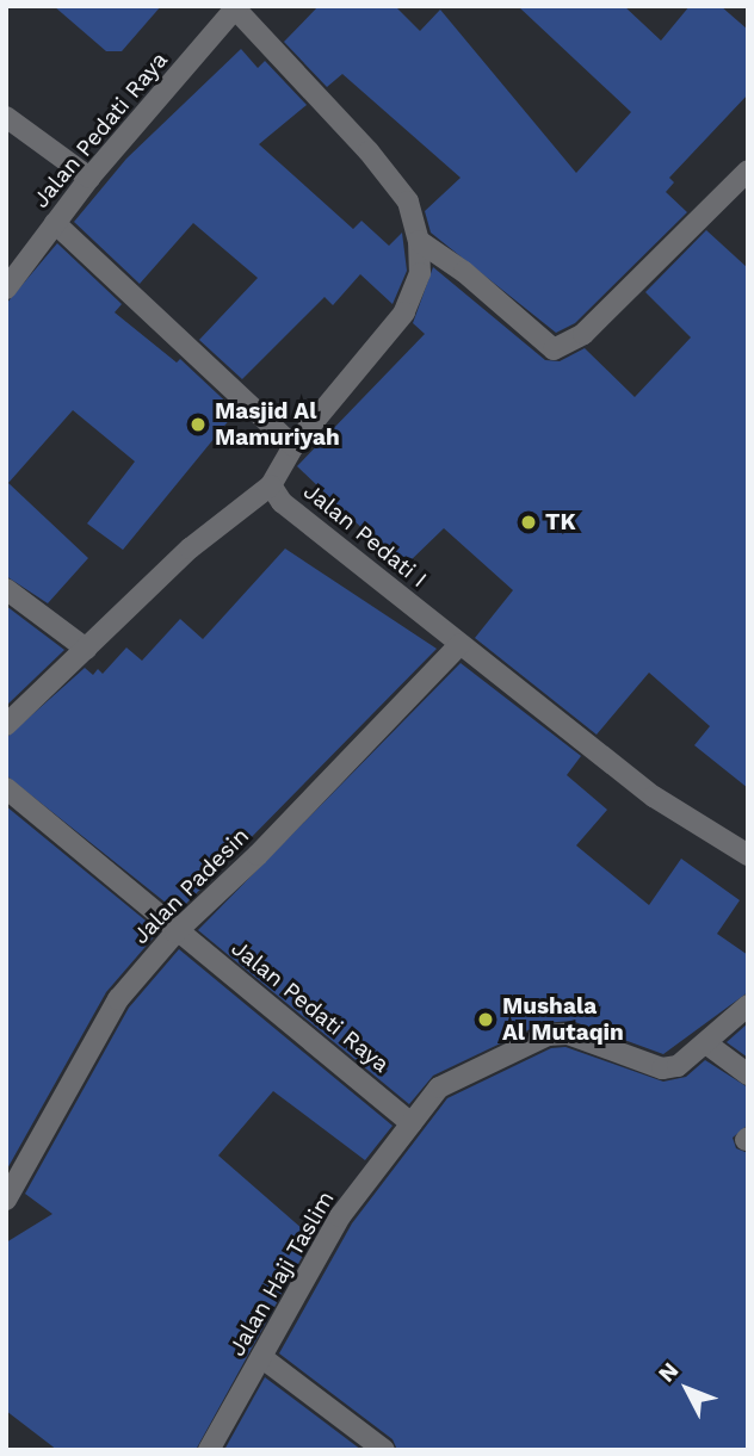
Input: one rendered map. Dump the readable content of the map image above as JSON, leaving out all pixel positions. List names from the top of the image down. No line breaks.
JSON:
{"streets":{"street":["Jalan Pedati Raya","Jalan Pedati I","Jalan Padesin","Jalan Haji Taslim"]},"crossings":[["Jalan Pedati Raya","Jalan Pedati I"],["Jalan Pedati Raya","Jalan Padesin"],["Jalan Pedati Raya","Jalan Haji Taslim"],["Jalan Pedati I","Jalan Padesin"]],"places":["Masjid Al Mamuriyah","TK","Mushala Al Mutaqin"],"north":"top left"}
